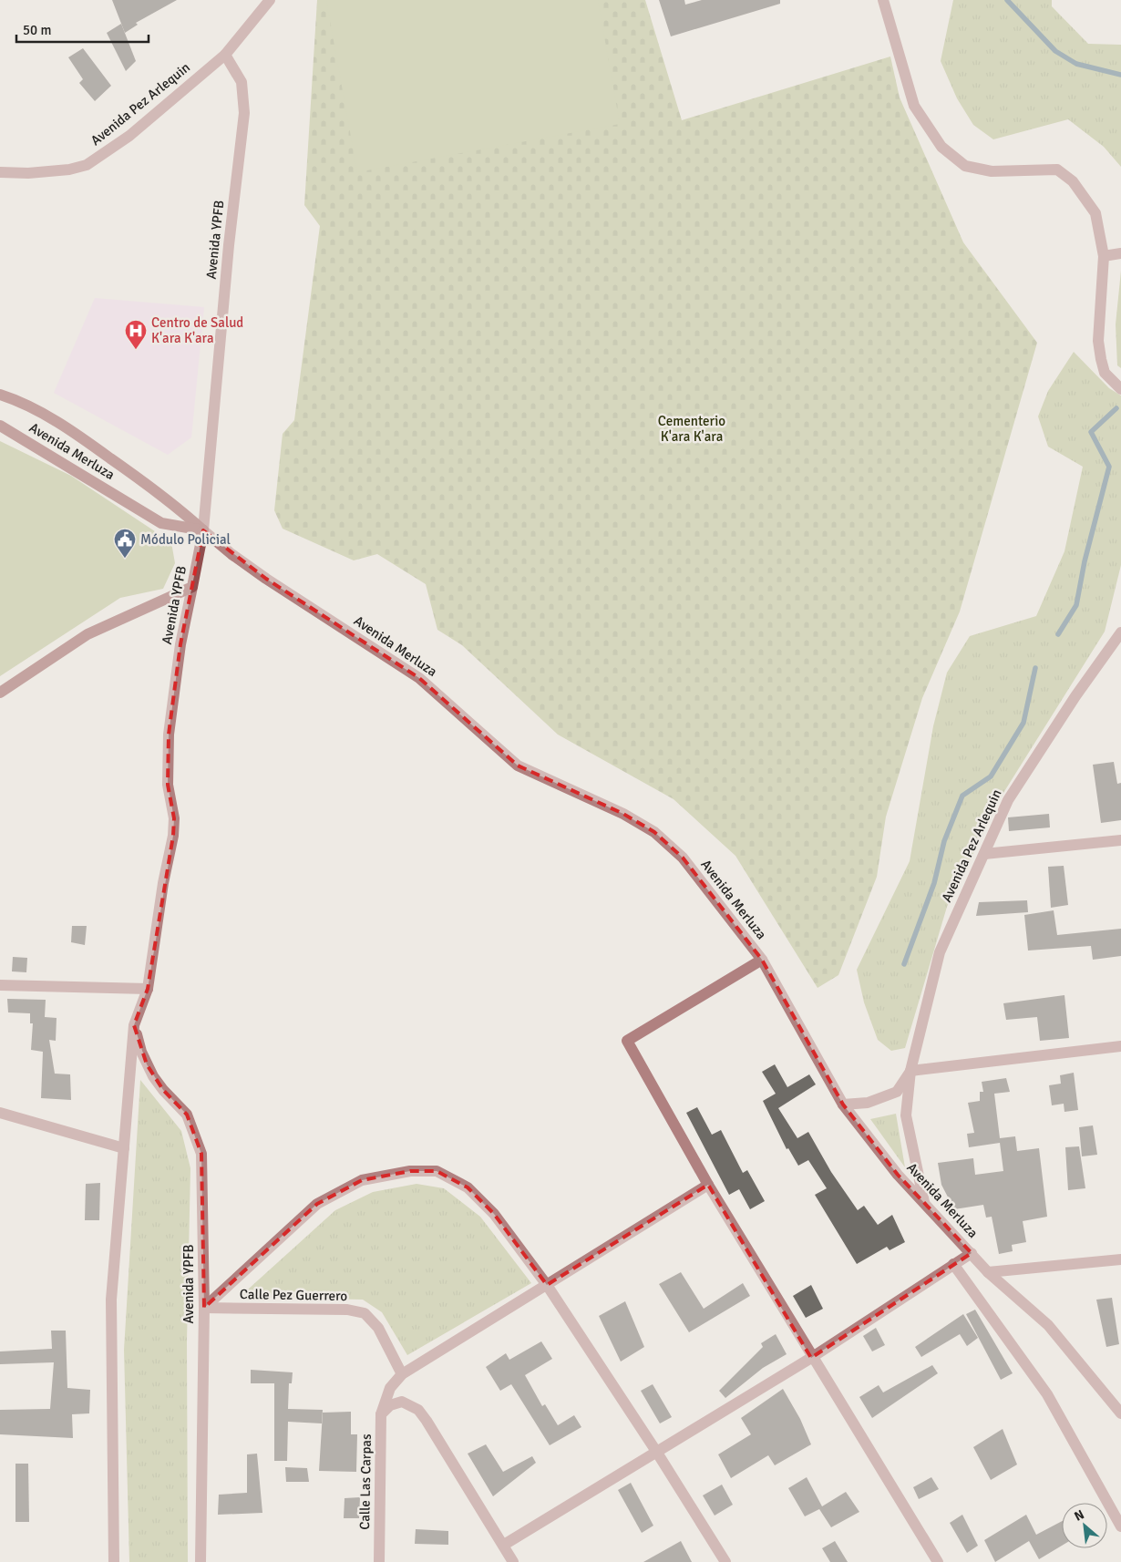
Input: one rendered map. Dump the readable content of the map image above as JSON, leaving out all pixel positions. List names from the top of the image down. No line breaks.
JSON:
{"streets":{"street":["Avenida Pez Arlequin","Avenida YPFB","Avenida Merluza","Calle Pez Guerrero","Calle Las Carpas"]},"crossings":[["Avenida Pez Arlequin","Avenida YPFB"],["Avenida Pez Arlequin","Avenida Merluza"],["Avenida YPFB","Avenida Merluza"],["Avenida YPFB","Calle Pez Guerrero"],["Calle Pez Guerrero","Calle Las Carpas"]],"parks":["Cementerio K'ara K'ara"],"places":{"hospital":["Centro de Salud K'ara K'ara"],"public building":["Módulo Policial"]},"scale_bar":"50 m","north":"top left"}
